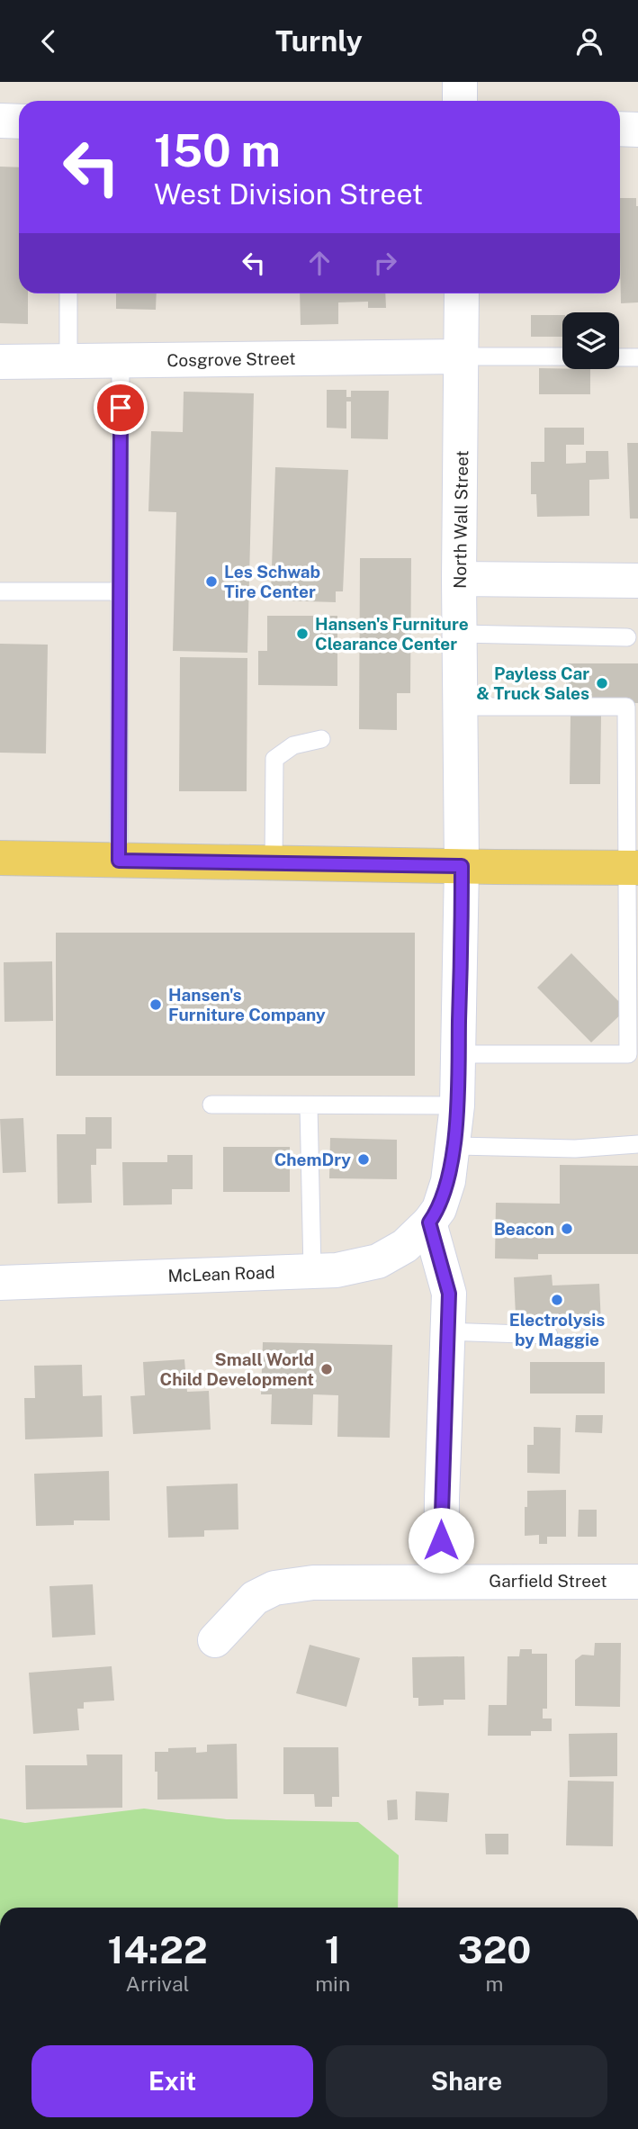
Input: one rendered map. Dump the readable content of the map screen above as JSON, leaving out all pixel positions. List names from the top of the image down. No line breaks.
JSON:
{"streets":{"street":["Cosgrove Street","North Wall Street","McLean Road","Garfield Street"]},"crossings":[["Cosgrove Street","North Wall Street"],["North Wall Street","McLean Road"]],"places":["Les Schwab Tire Center","Hansen's Furniture Clearance Center","Payless Car & Truck Sales","Hansen's Furniture Company","ChemDry","Beacon","Electrolysis by Maggie","Small World Child Development"],"page":{"header":"Turnly","turn":["150 m","West Division Street"],"eta":["14:22","Arrival","1","min","320","m"],"buttons":["Exit","Share"]}}
